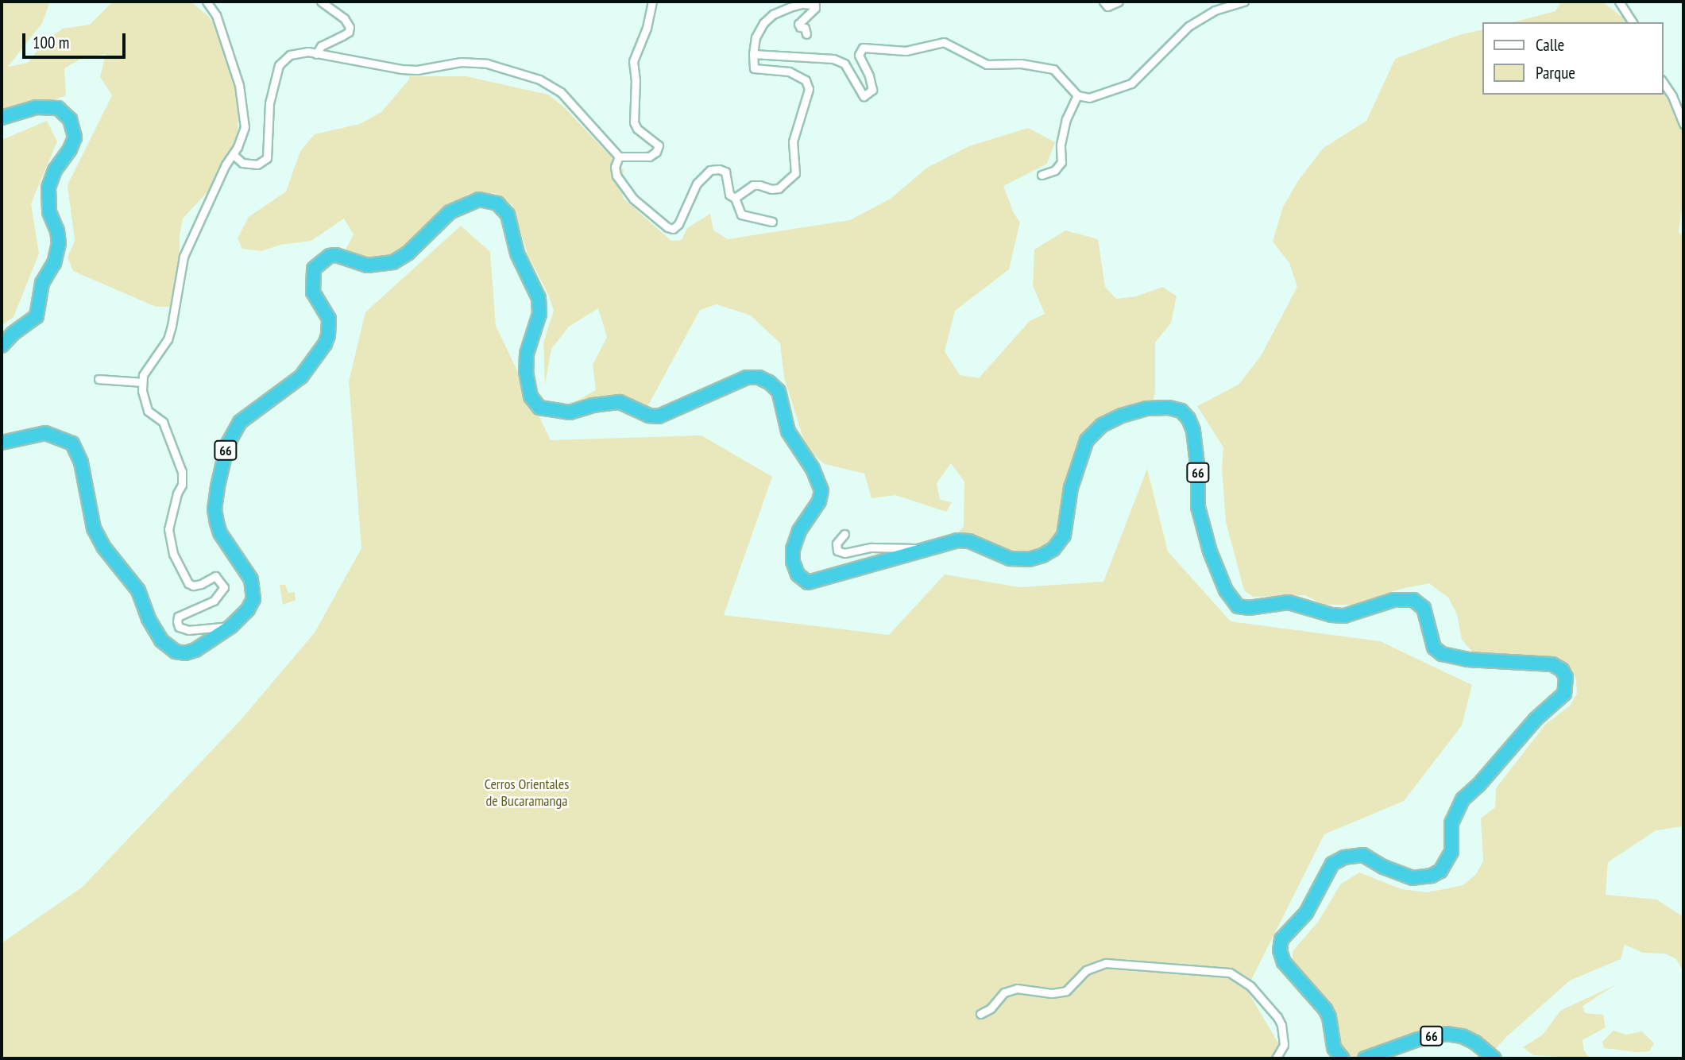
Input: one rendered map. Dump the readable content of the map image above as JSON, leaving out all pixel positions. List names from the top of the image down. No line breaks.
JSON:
{"streets":{"highway":["66"]},"parks":["Cerros Orientales de Bucaramanga"],"legend":["Calle","Parque"],"scale_bar":"100 m"}
